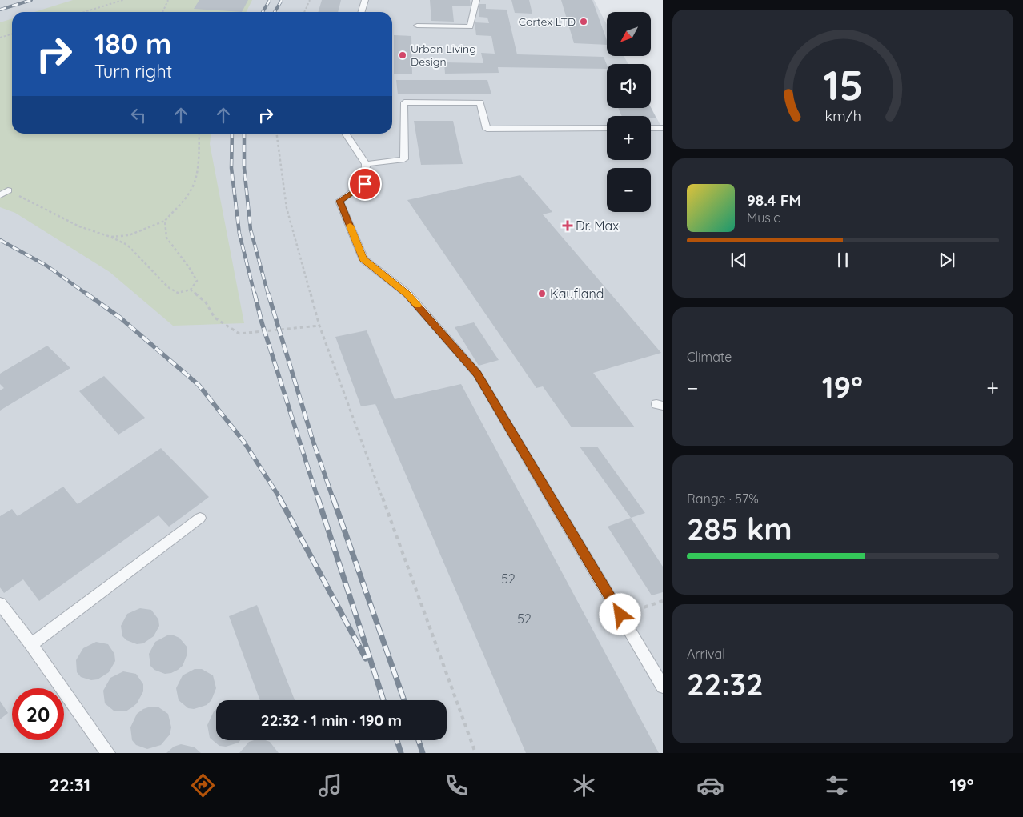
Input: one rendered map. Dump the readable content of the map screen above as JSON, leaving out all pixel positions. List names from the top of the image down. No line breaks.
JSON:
{"places":{"other":["Cortex LTD","Urban Living Design","Kaufland"],"health":["Dr. Max"]},"house_numbers":["52","52"],"north":"bottom left","page":{"map_buttons":["+","−"],"turn":["180 m","Turn right"],"song":["98.4 FM","Music"],"tile":["Climate",["Range · 57%","285 km"],["Arrival","22:32"]],"heat":["−","19°","+"],"limit":"20","trip":"22:32 · 1 min · 190 m","tabs":["22:31","19°"],"gauge":["15","km/h"]}}
